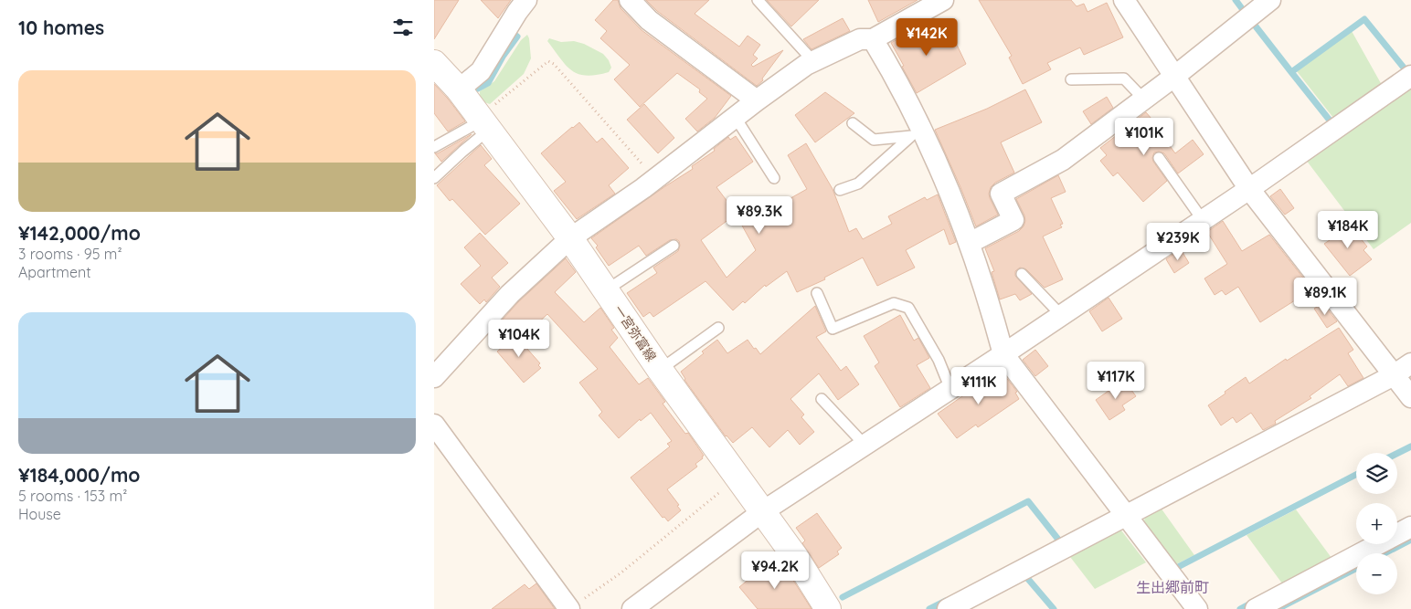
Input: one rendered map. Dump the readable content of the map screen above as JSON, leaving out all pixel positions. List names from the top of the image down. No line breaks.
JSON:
{"streets":{"main road":["一宮弥富線"]},"districts":["生出郷前町"],"page":{"heading":"10 homes","price":["¥142K","¥101K","¥89.3K","¥184K","¥239K","¥89.1K","¥104K","¥117K","¥111K","¥94.2K"],"list":[{"name":"¥142,000/mo","note":"3 rooms · 95 m² · Apartment"},{"name":"¥184,000/mo","note":"5 rooms · 153 m² · House"}],"map_buttons":["+","−"]}}
